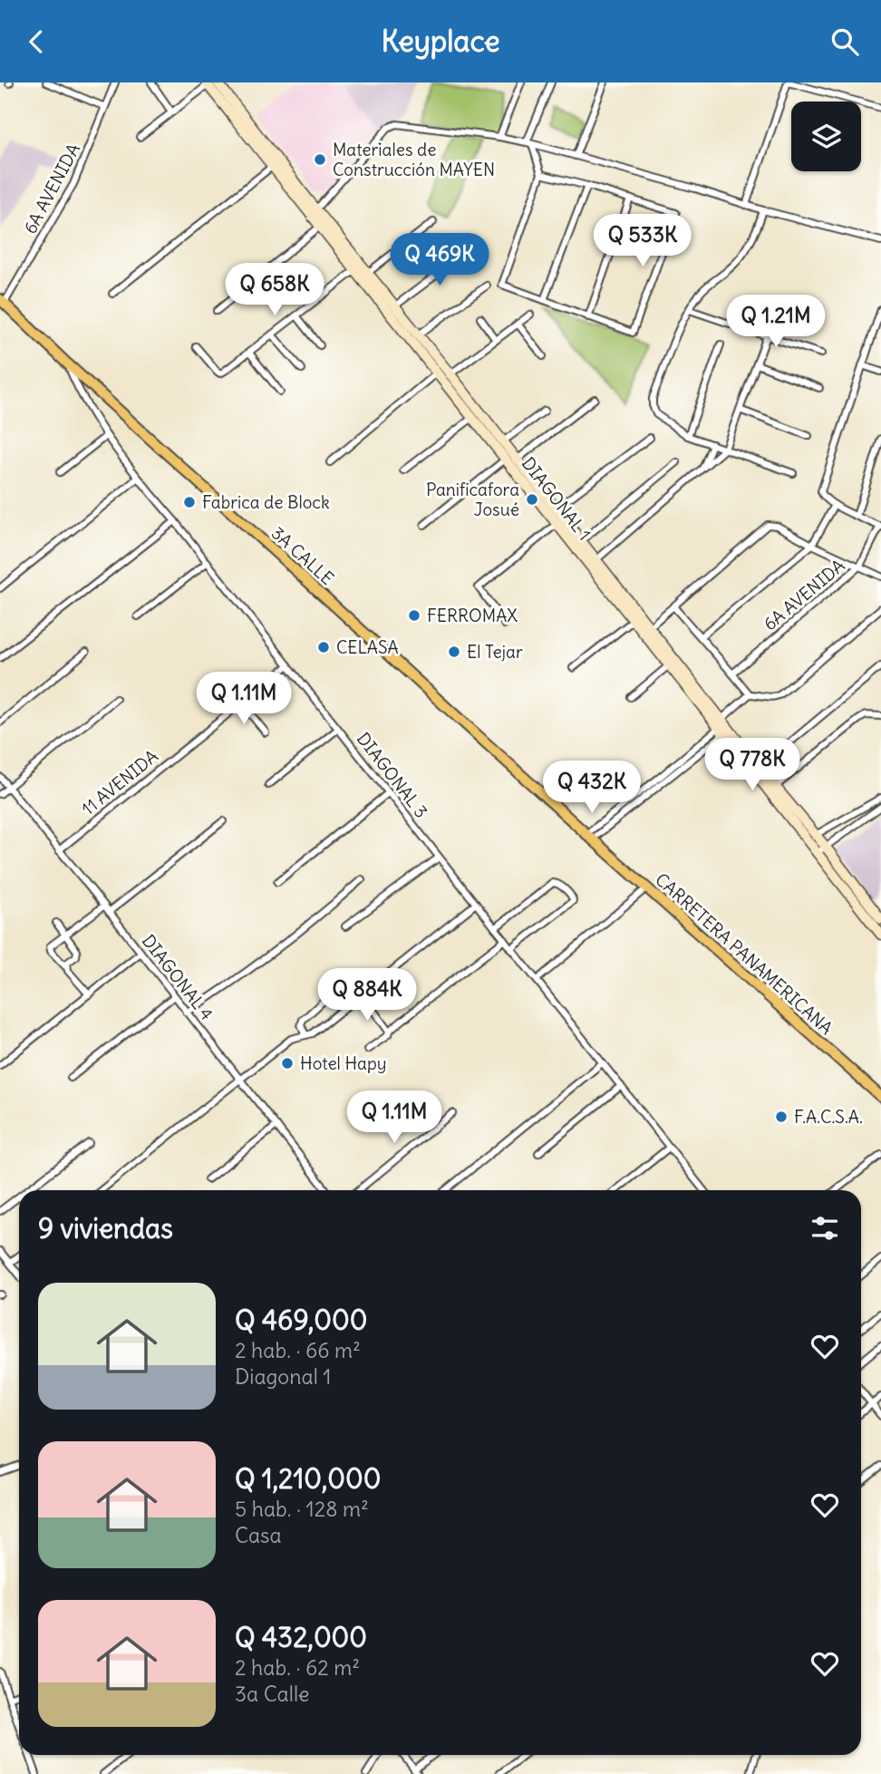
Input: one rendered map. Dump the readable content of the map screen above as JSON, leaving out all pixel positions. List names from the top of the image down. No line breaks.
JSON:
{"streets":{"main road":["DIAGONAL 1","3A CALLE","CARRETERA PANAMERICANA"],"street":["6A AVENIDA","DIAGONAL 3","11 AVENIDA","DIAGONAL 4"]},"crossings":[["6A AVENIDA","3A CALLE"],["3A CALLE","DIAGONAL 3"],["3A CALLE","CARRETERA PANAMERICANA"],["DIAGONAL 3","11 AVENIDA"],["11 AVENIDA","DIAGONAL 4"]],"places":["Materiales de Construcción MAYEN","Panificafora Josué","Fabrica de Block","FERROMAX","CELASA","El Tejar","Hotel Hapy","F.A.C.S.A."],"page":{"header":"Keyplace","price":["Q 533K","Q 469K","Q 658K","Q 1.21M","Q 1.11M","Q 778K","Q 432K","Q 884K","Q 1.11M"],"heading":"9 viviendas","list":[{"name":"Q 469,000","note":"2 hab. · 66 m² · Diagonal 1"},{"name":"Q 1,210,000","note":"5 hab. · 128 m² · Casa"},{"name":"Q 432,000","note":"2 hab. · 62 m² · 3a Calle"}]}}
